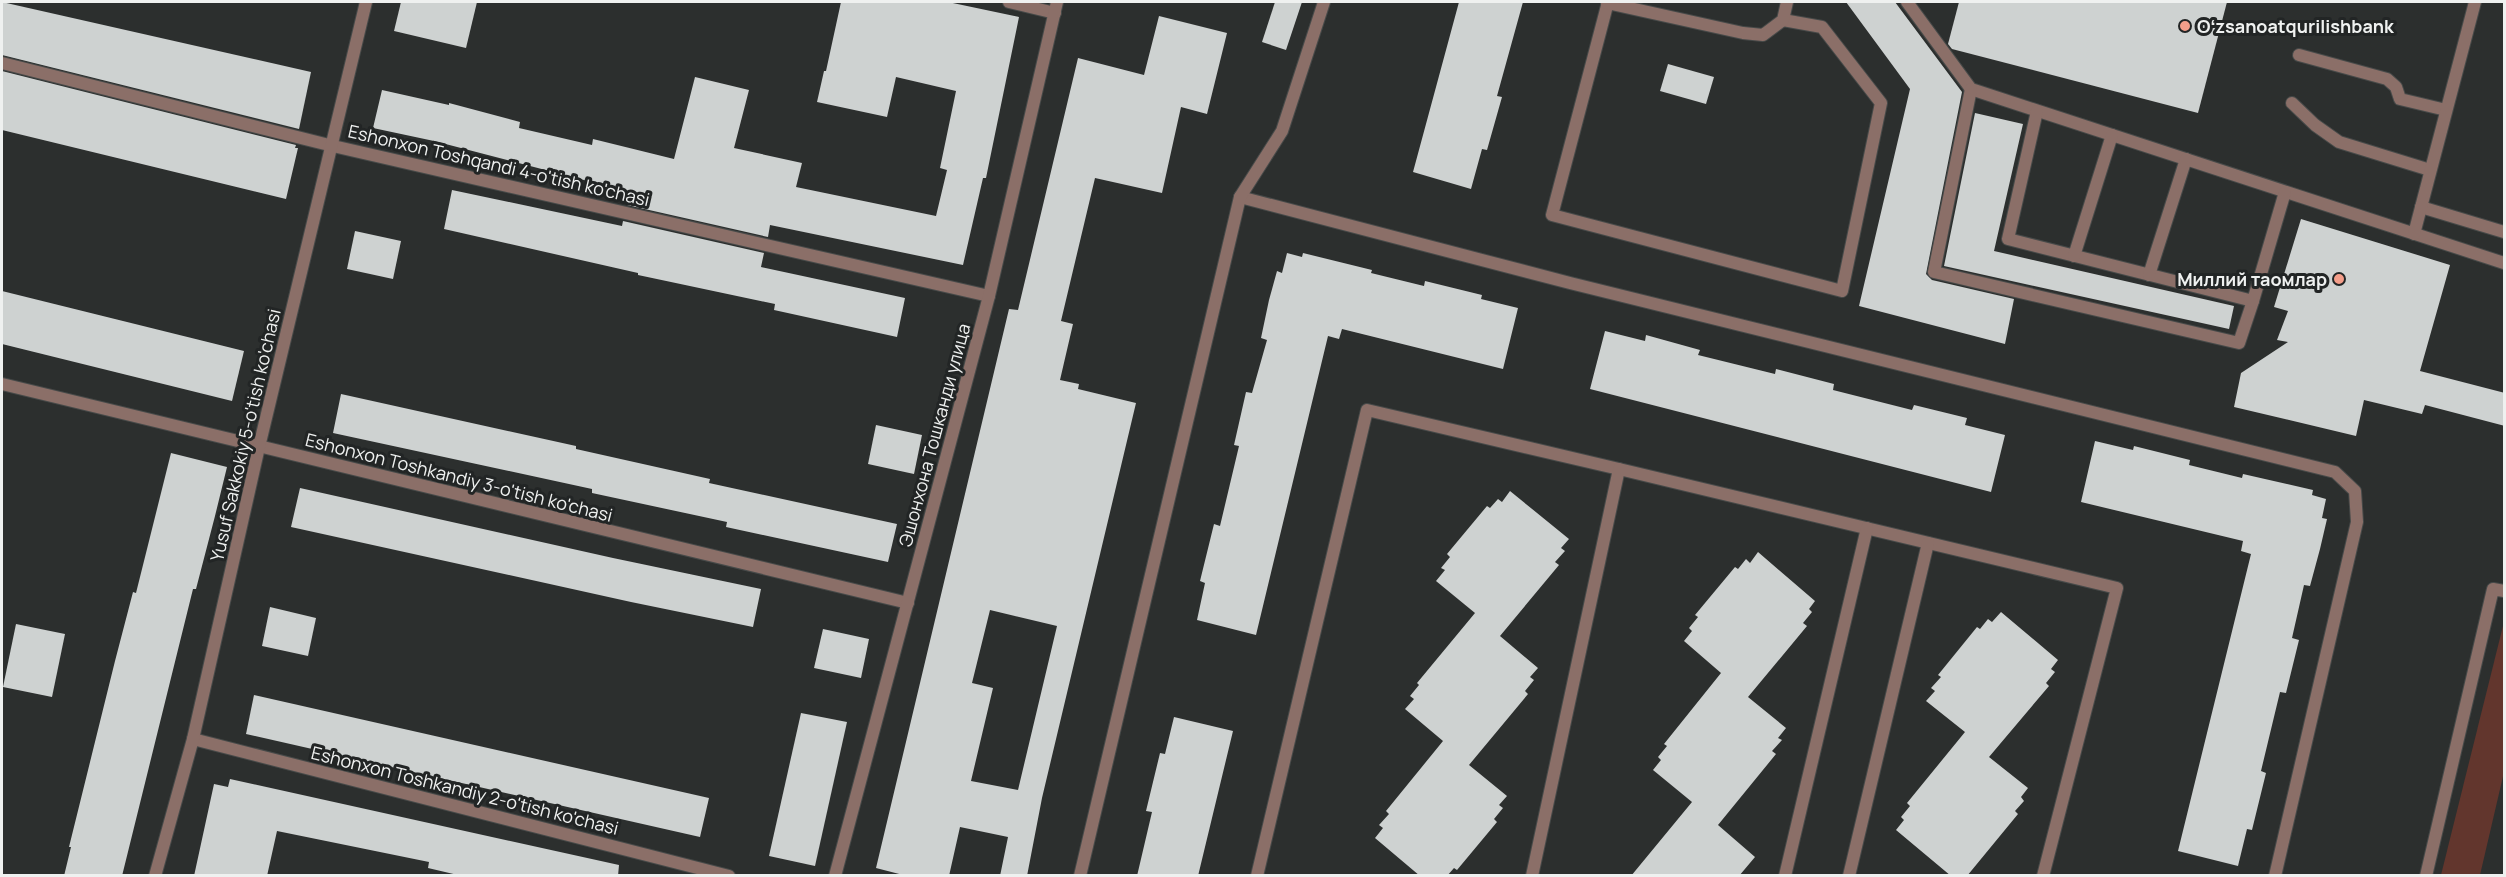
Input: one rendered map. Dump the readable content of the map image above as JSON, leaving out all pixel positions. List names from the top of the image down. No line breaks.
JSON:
{"streets":{"street":["Eshonxon Toshqandi 4-o'tish ko'chasi","Yusuf Sakkokiy 5-o'tish ko'chasi","Эшонхона Тошканди улица","Eshonxon Toshkandiy 3-o'tish ko'chasi","Eshonxon Toshkandiy 2-o'tish ko'chasi"]},"crossings":[["Eshonxon Toshqandi 4-o'tish ko'chasi","Yusuf Sakkokiy 5-o'tish ko'chasi"],["Eshonxon Toshqandi 4-o'tish ko'chasi","Эшонхона Тошканди улица"],["Yusuf Sakkokiy 5-o'tish ko'chasi","Eshonxon Toshkandiy 3-o'tish ko'chasi"],["Yusuf Sakkokiy 5-o'tish ko'chasi","Eshonxon Toshkandiy 2-o'tish ko'chasi"],["Эшонхона Тошканди улица","Eshonxon Toshkandiy 3-o'tish ko'chasi"]],"places":["Oʻzsanoatqurilishbank","Миллий таомлар"]}
